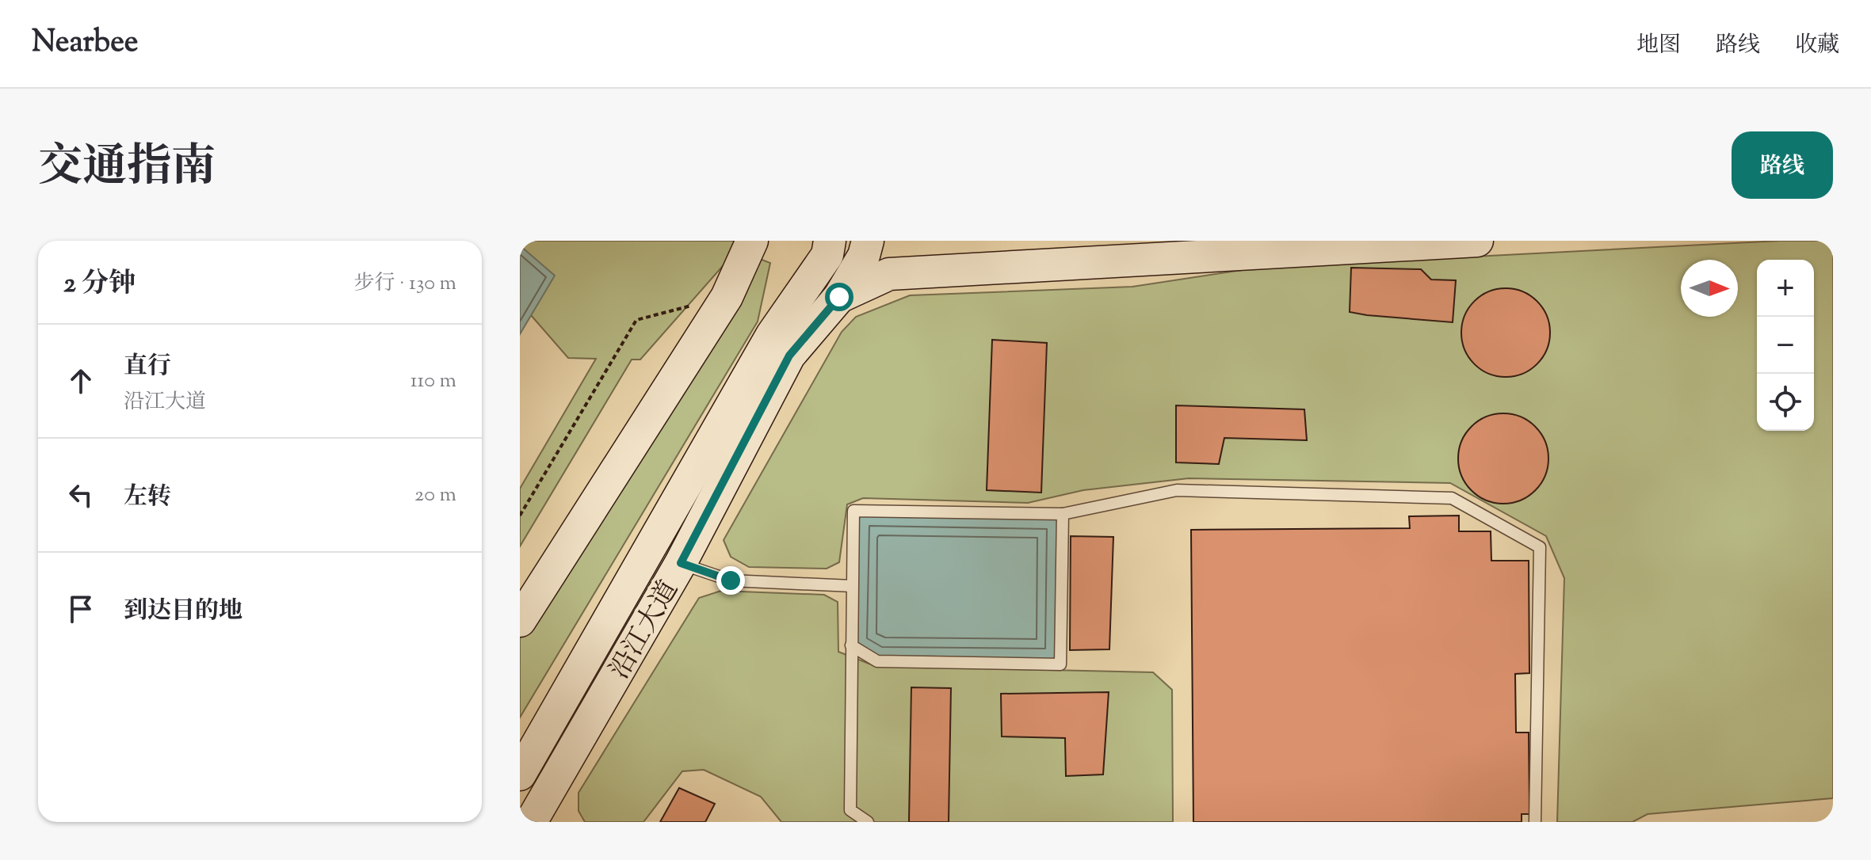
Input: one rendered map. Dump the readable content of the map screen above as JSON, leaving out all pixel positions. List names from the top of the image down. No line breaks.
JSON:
{"streets":{"main road":["沿江大道"]},"north":"right","page":{"header":"Nearbee","nav":["地图","路线","收藏"],"title":"交通指南","buttons":"路线","heading":["2 分钟","步行 · 130 m"],"map_buttons":["+","−"],"list":[["直行","沿江大道","110 m"],["左转","20 m"],"到达目的地"]}}
